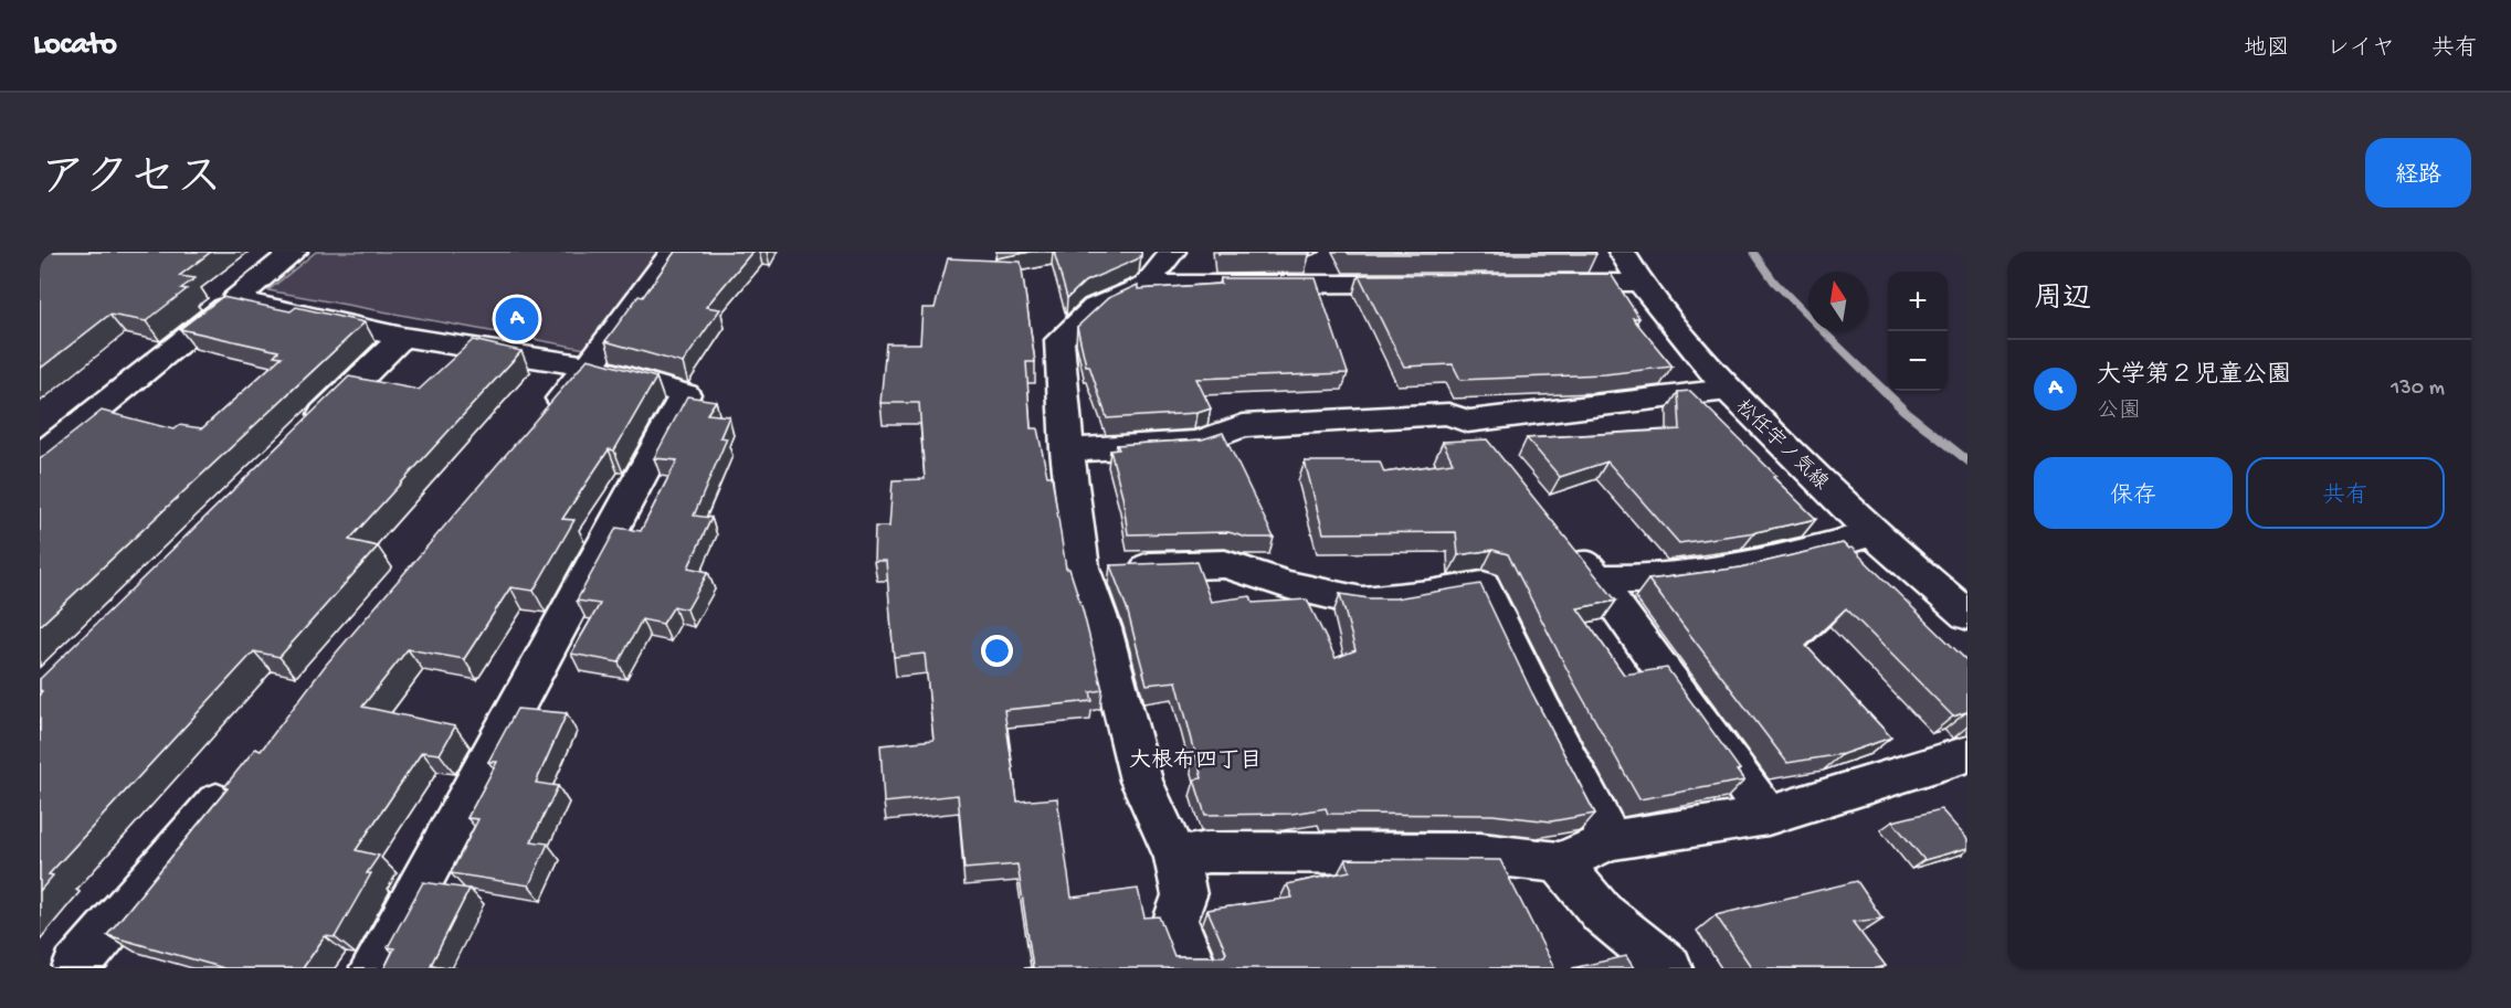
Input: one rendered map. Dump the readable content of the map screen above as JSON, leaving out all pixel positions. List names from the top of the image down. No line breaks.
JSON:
{"streets":{"street":["松任宇ノ気線"]},"districts":["大根布四丁目"],"north":"top","page":{"header":"Locato","nav":["地図","レイヤ","共有"],"title":"アクセス","buttons":["経路",["保存","共有"]],"heading":"周辺","map_buttons":["+","−"],"pins":"A","list":[{"mark":"A","name":"大学第２児童公園","note":"公園","value":"130 m"}]}}
